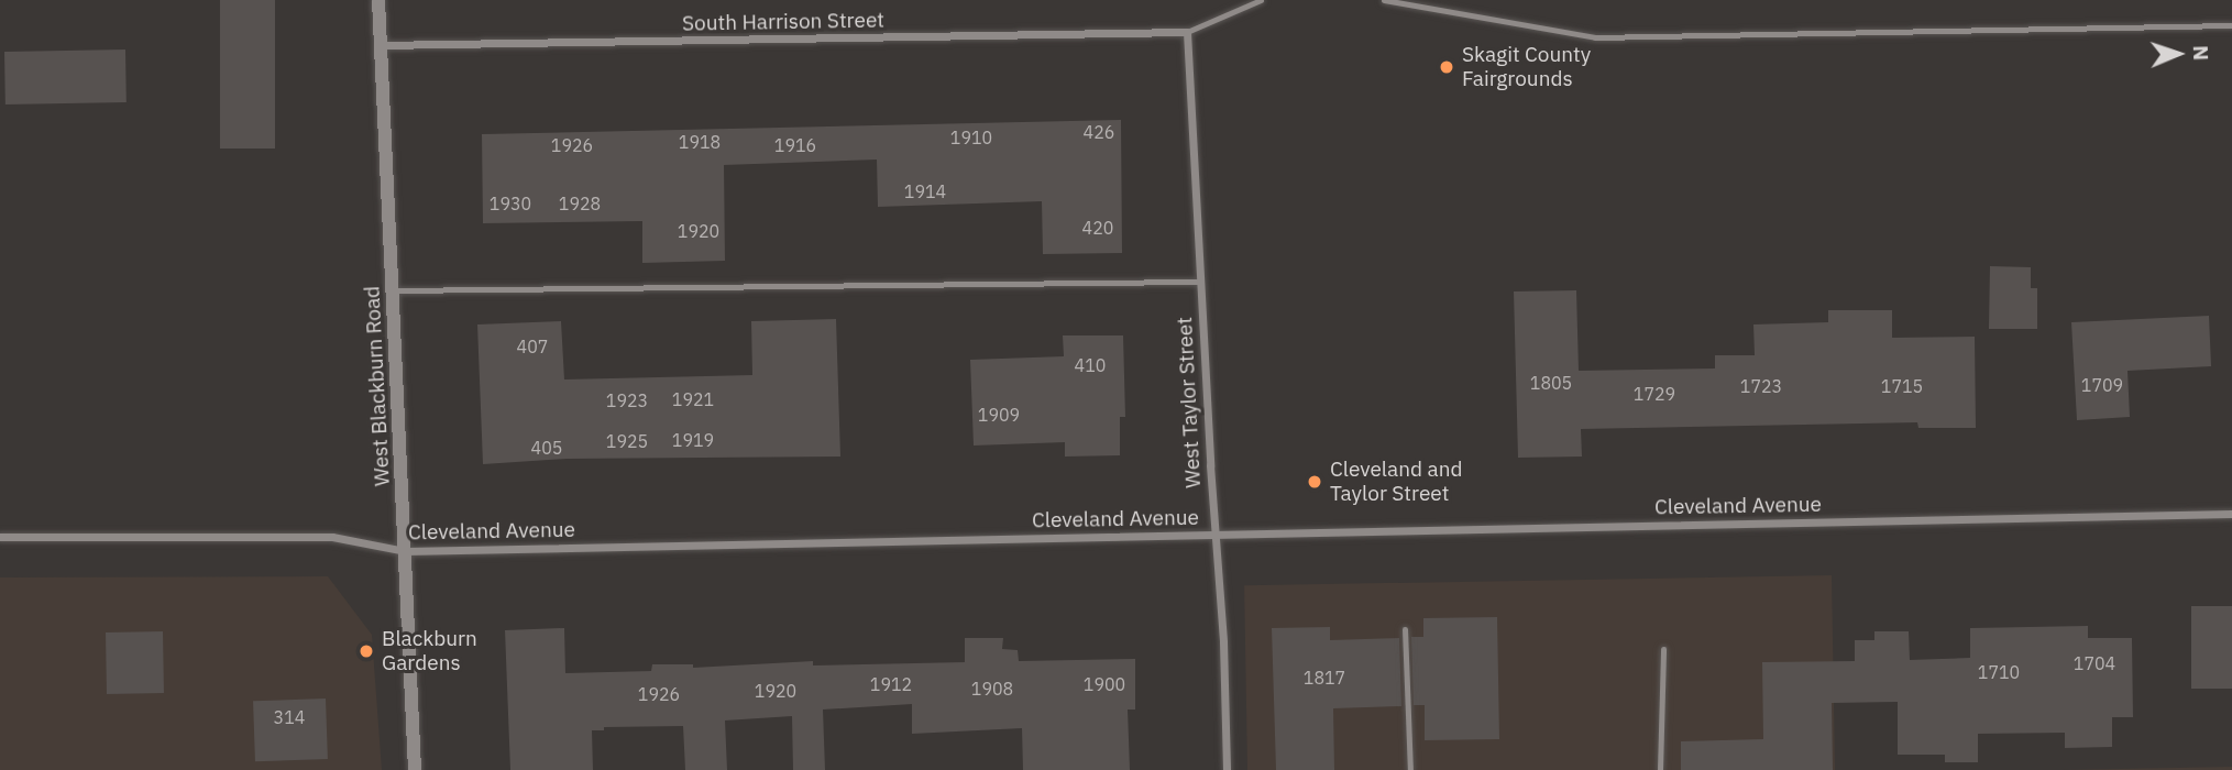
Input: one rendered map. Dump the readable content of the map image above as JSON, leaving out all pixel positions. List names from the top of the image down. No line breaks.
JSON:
{"streets":{"street":["South Harrison Street","West Blackburn Road","West Taylor Street","Cleveland Avenue"]},"crossings":[["South Harrison Street","West Blackburn Road"],["South Harrison Street","West Taylor Street"],["West Blackburn Road","Cleveland Avenue"],["West Taylor Street","Cleveland Avenue"]],"places":["Skagit County Fairgrounds","Cleveland and Taylor Street","Blackburn Gardens"],"house_numbers":["426","1910","1918","1926","1916","1914","1930","1928","420","1920","407","410","1805","1709","1723","1715","1729","1921","1923","1909","1919","1925","405","1704","1710","1817","1912","1900","1908","1920","1926","314"],"north":"right"}
